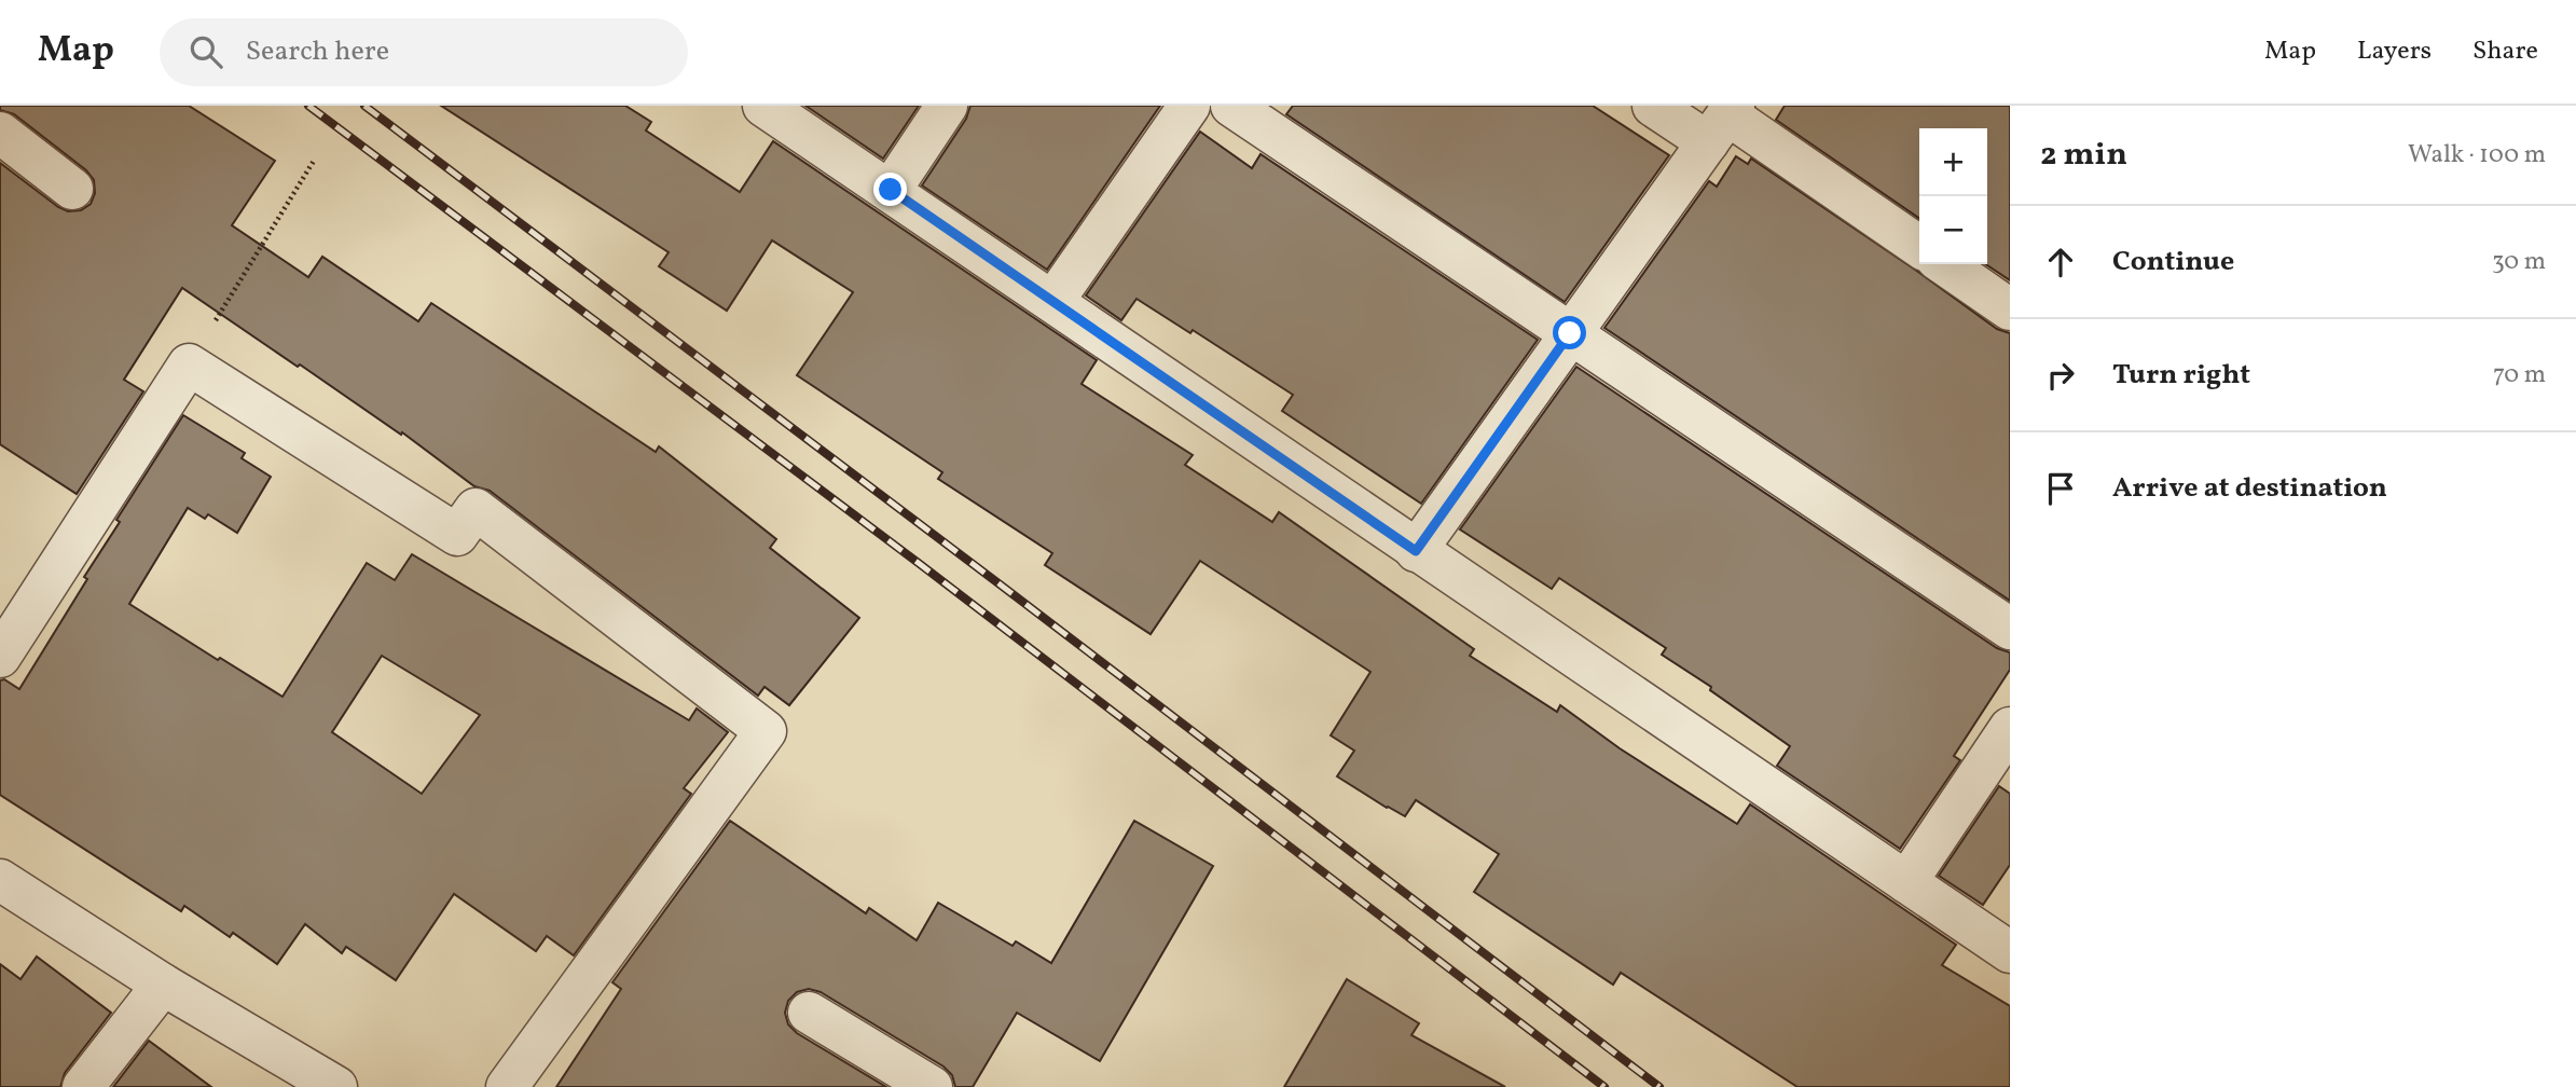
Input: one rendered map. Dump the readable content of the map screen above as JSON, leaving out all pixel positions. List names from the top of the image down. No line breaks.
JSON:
{"page":{"header":"Map","search":"Search here","nav":["Map","Layers","Share"],"heading":["2 min","Walk · 100 m"],"map_buttons":["+","−"],"list":[["Continue","30 m"],["Turn right","70 m"],"Arrive at destination"]}}
